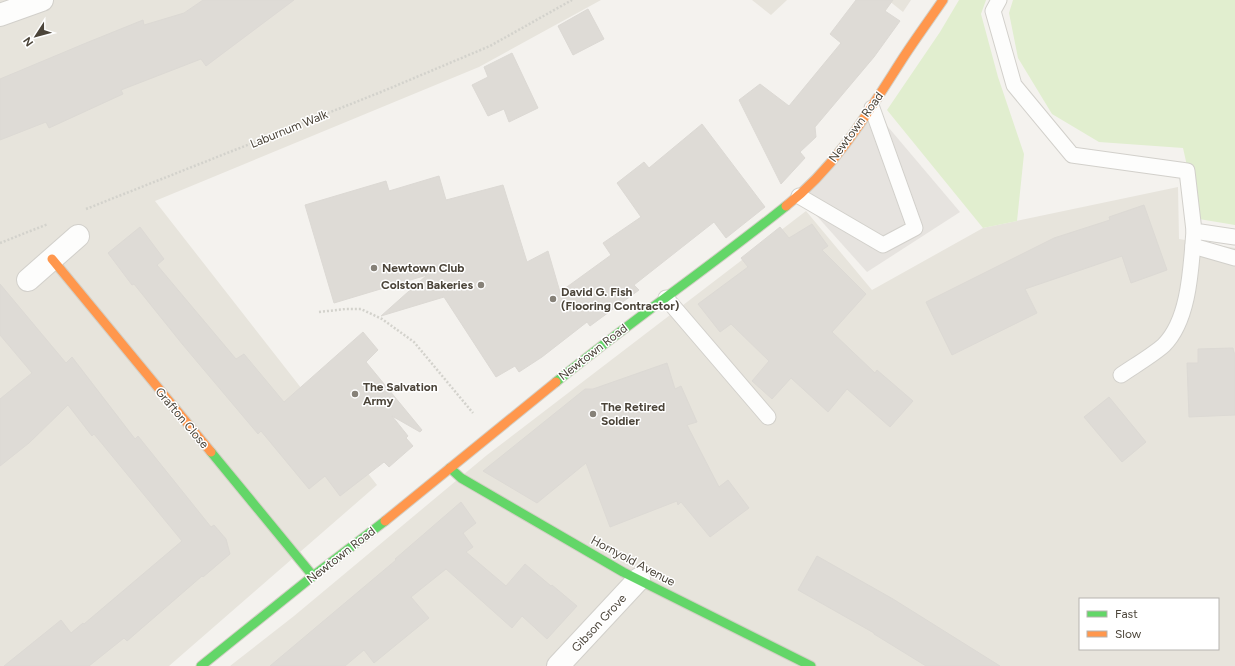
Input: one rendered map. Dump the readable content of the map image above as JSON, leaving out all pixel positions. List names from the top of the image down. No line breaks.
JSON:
{"streets":{"main road":["Newtown Road","Grafton Close","Hornyold Avenue"],"street":["Gibson Grove"],"path":["Laburnum Walk"]},"crossings":[["Newtown Road","Grafton Close"],["Newtown Road","Hornyold Avenue"],["Hornyold Avenue","Gibson Grove"]],"places":["Newtown Club","Colston Bakeries","David G. Fish (Flooring Contractor)","The Salvation Army","The Retired Soldier"],"legend":["Fast","Slow"],"north":"bottom left"}
